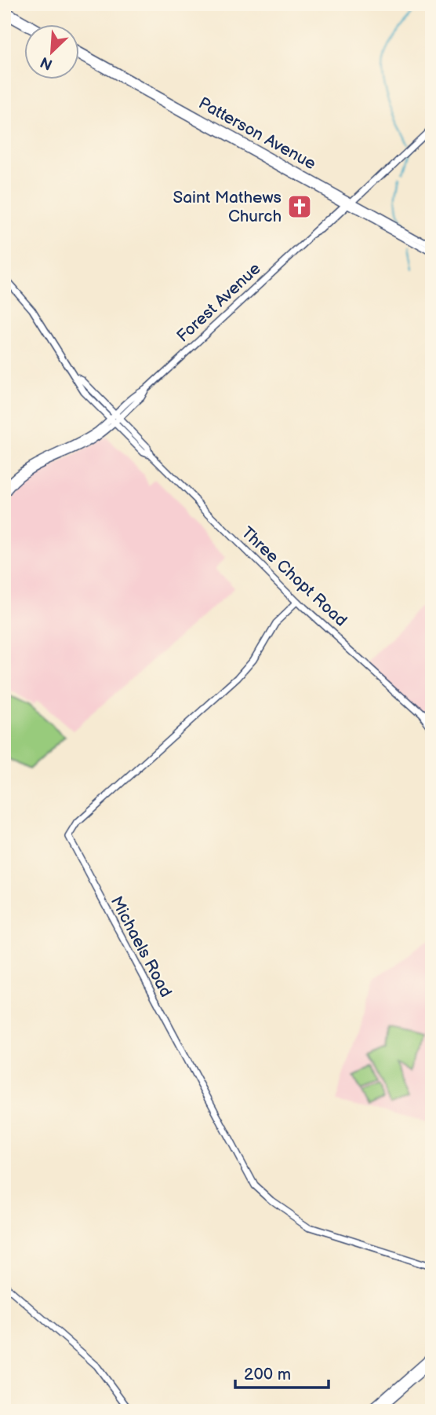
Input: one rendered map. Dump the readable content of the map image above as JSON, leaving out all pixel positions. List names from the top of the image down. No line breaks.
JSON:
{"streets":{"main road":["Patterson Avenue","Forest Avenue","Three Chopt Road","Michaels Road"]},"crossings":[["Patterson Avenue","Forest Avenue"],["Forest Avenue","Three Chopt Road"],["Three Chopt Road","Michaels Road"]],"places":{"church":["Saint Mathews Church"]},"scale_bar":"200 m","north":"bottom left"}
